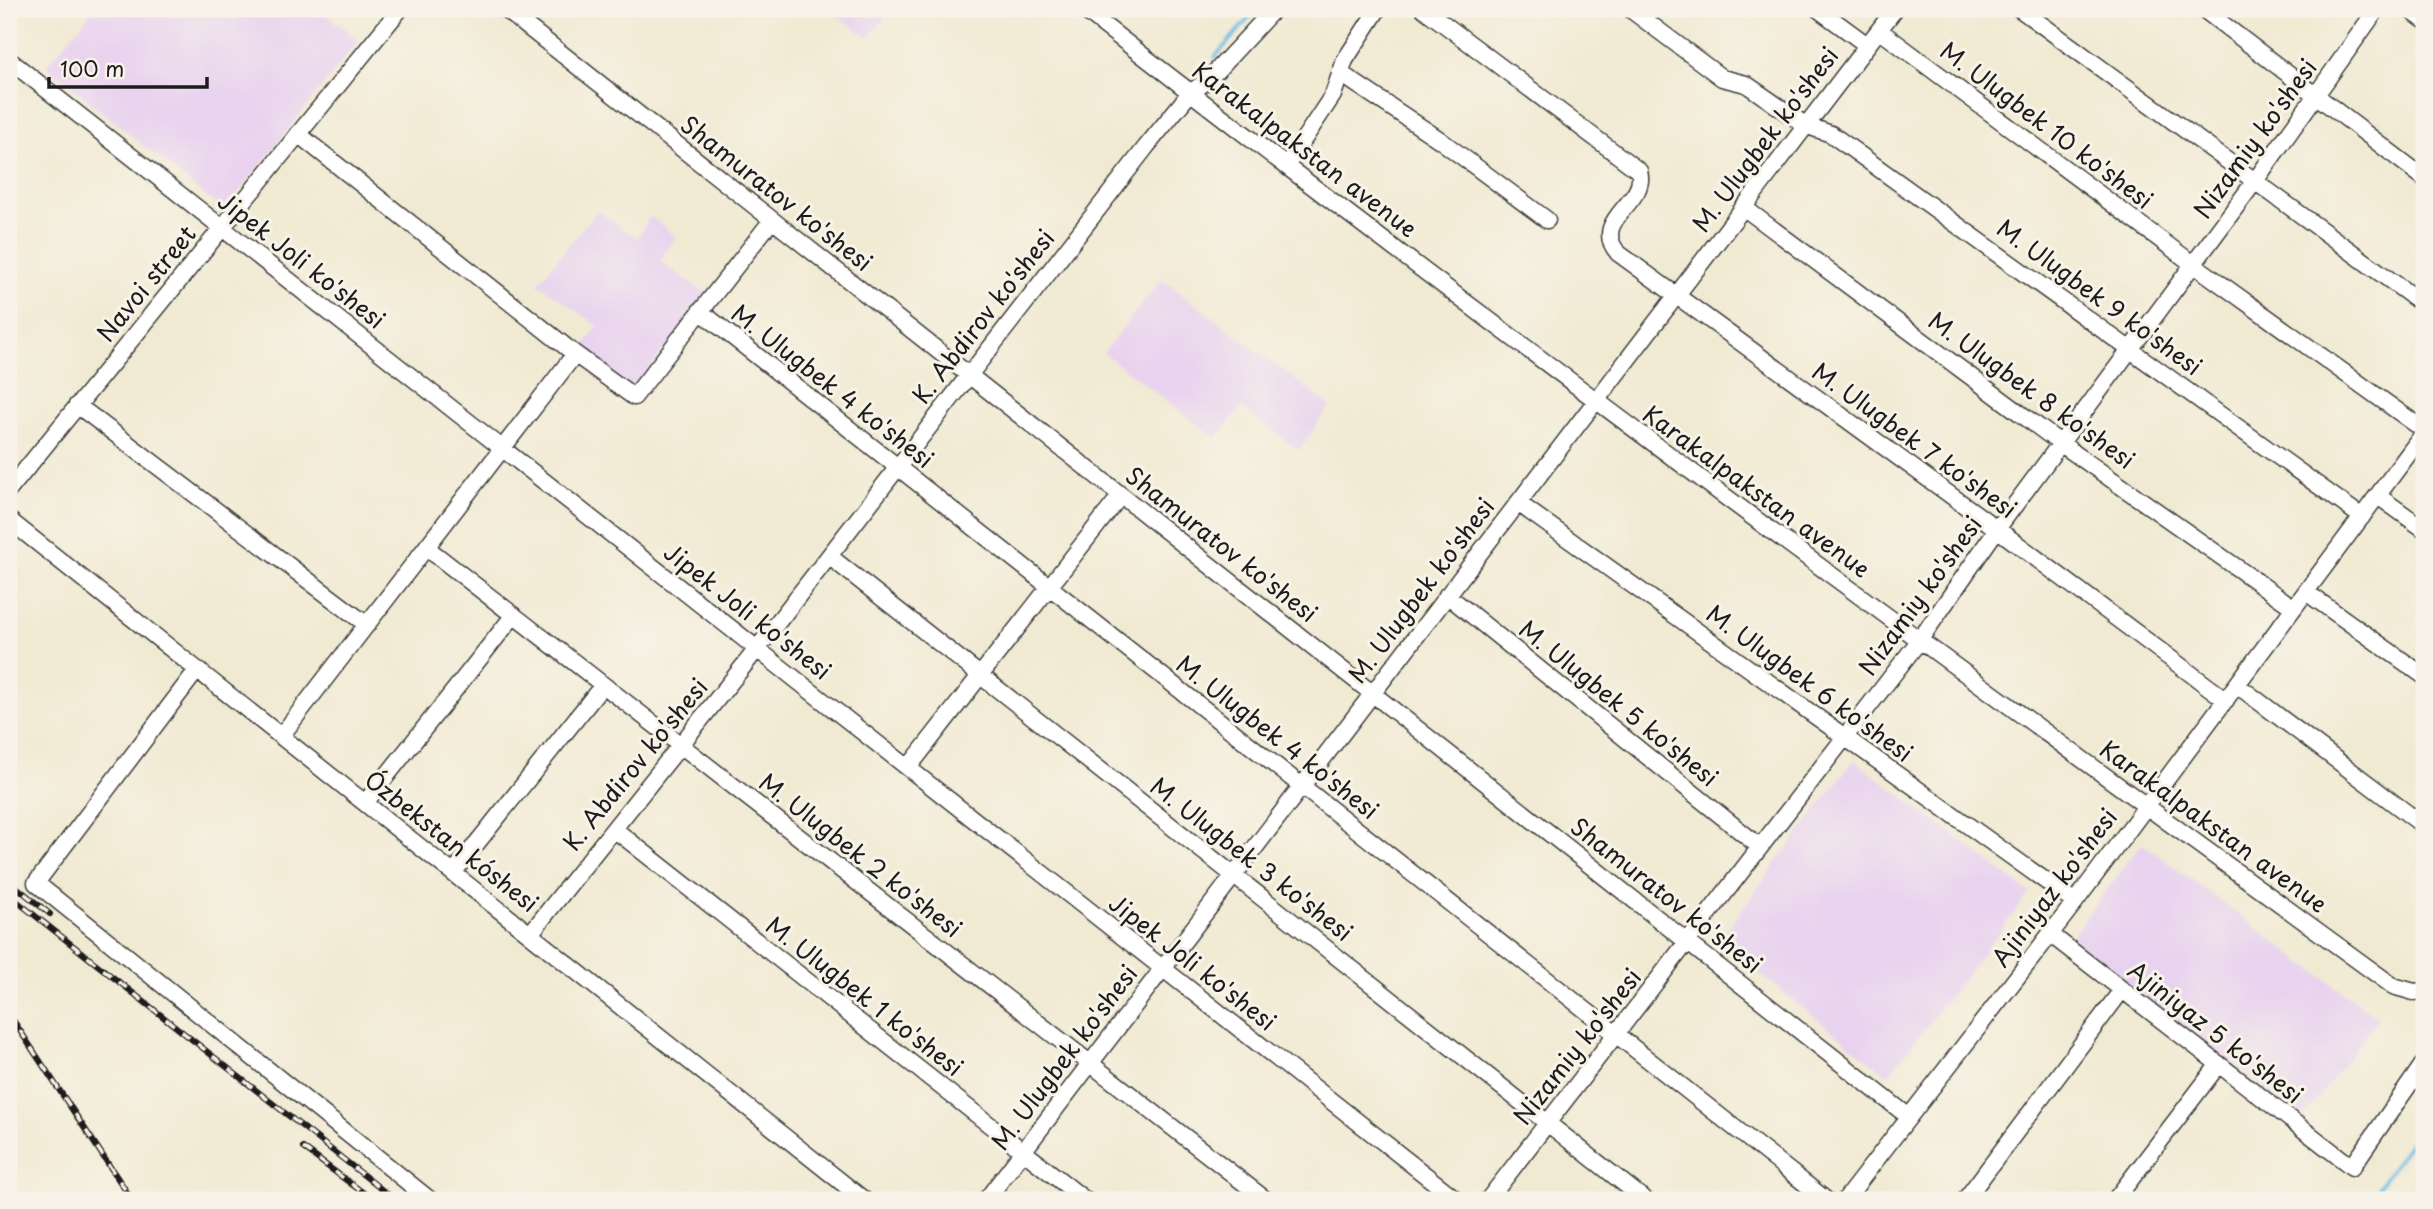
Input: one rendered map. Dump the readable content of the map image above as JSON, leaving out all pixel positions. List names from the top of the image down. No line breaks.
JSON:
{"streets":{"street":["M. Ulugbek 10 ko'shesi","Nizamiy ko'shesi","M. Ulugbek ko'shesi","Karakalpakstan avenue","Shamuratov ko'shesi","Jipek Joli ko'shesi","Navoi street","M. Ulugbek 9 ko'shesi","K. Abdirov ko'shesi","M. Ulugbek 4 ko'shesi","M. Ulugbek 8 ko'shesi","M. Ulugbek 7 ko'shesi","M. Ulugbek 6 ko'shesi","M. Ulugbek 5 ko'shesi","Ózbekstan kóshesi","M. Ulugbek 2 ko'shesi","M. Ulugbek 3 ko'shesi","Ajiniyaz ko'shesi","M. Ulugbek 1 ko'shesi","Ajiniyaz 5 ko'shesi"]},"crossings":[["M. Ulugbek 10 ko'shesi","Nizamiy ko'shesi"],["M. Ulugbek 10 ko'shesi","M. Ulugbek ko'shesi"],["M. Ulugbek 10 ko'shesi","Ajiniyaz ko'shesi"],["Nizamiy ko'shesi","Karakalpakstan avenue"],["Nizamiy ko'shesi","Shamuratov ko'shesi"],["Nizamiy ko'shesi","M. Ulugbek 9 ko'shesi"],["Nizamiy ko'shesi","M. Ulugbek 4 ko'shesi"],["Nizamiy ko'shesi","M. Ulugbek 8 ko'shesi"],["Nizamiy ko'shesi","M. Ulugbek 7 ko'shesi"],["Nizamiy ko'shesi","M. Ulugbek 6 ko'shesi"],["Nizamiy ko'shesi","M. Ulugbek 5 ko'shesi"],["Nizamiy ko'shesi","M. Ulugbek 3 ko'shesi"],["M. Ulugbek ko'shesi","Karakalpakstan avenue"],["M. Ulugbek ko'shesi","Shamuratov ko'shesi"],["M. Ulugbek ko'shesi","Jipek Joli ko'shesi"],["M. Ulugbek ko'shesi","M. Ulugbek 9 ko'shesi"],["M. Ulugbek ko'shesi","M. Ulugbek 4 ko'shesi"],["M. Ulugbek ko'shesi","M. Ulugbek 8 ko'shesi"],["M. Ulugbek ko'shesi","M. Ulugbek 7 ko'shesi"],["M. Ulugbek ko'shesi","M. Ulugbek 6 ko'shesi"],["M. Ulugbek ko'shesi","M. Ulugbek 5 ko'shesi"],["M. Ulugbek ko'shesi","M. Ulugbek 2 ko'shesi"],["M. Ulugbek ko'shesi","M. Ulugbek 3 ko'shesi"],["M. Ulugbek ko'shesi","M. Ulugbek 1 ko'shesi"],["Karakalpakstan avenue","K. Abdirov ko'shesi"],["Karakalpakstan avenue","Ajiniyaz ko'shesi"],["Shamuratov ko'shesi","K. Abdirov ko'shesi"],["Shamuratov ko'shesi","Ajiniyaz ko'shesi"],["Jipek Joli ko'shesi","Navoi street"],["Jipek Joli ko'shesi","K. Abdirov ko'shesi"],["M. Ulugbek 9 ko'shesi","Ajiniyaz ko'shesi"],["K. Abdirov ko'shesi","M. Ulugbek 4 ko'shesi"],["K. Abdirov ko'shesi","Ózbekstan kóshesi"],["K. Abdirov ko'shesi","M. Ulugbek 2 ko'shesi"],["K. Abdirov ko'shesi","M. Ulugbek 3 ko'shesi"],["K. Abdirov ko'shesi","M. Ulugbek 1 ko'shesi"],["M. Ulugbek 8 ko'shesi","Ajiniyaz ko'shesi"],["M. Ulugbek 7 ko'shesi","Ajiniyaz ko'shesi"],["M. Ulugbek 6 ko'shesi","Ajiniyaz ko'shesi"],["Ajiniyaz ko'shesi","Ajiniyaz 5 ko'shesi"]],"scale_bar":"100 m"}
